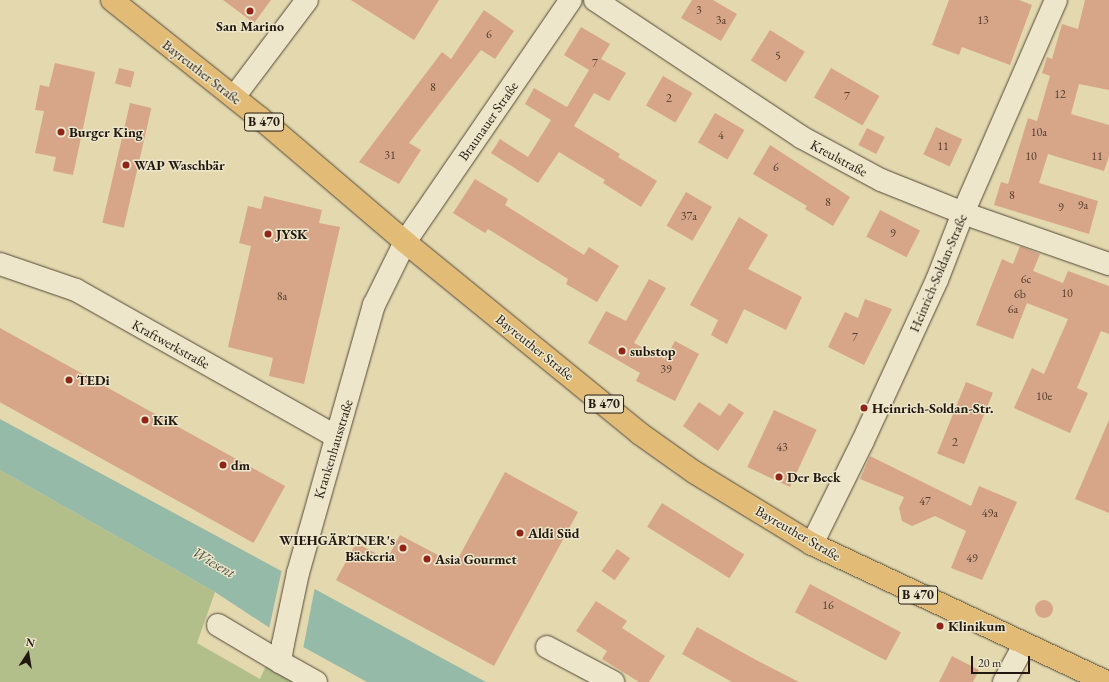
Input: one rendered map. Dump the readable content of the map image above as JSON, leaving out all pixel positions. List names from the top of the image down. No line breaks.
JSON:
{"streets":{"main road":["Bayreuther Straße","B 470"],"street":["Braunauer Straße","Kreulstraße","Heinrich-Soldan-Straße","Kraftwerkstraße","Krankenhausstraße"]},"crossings":[["Bayreuther Straße","Braunauer Straße"],["Bayreuther Straße","Heinrich-Soldan-Straße"],["Bayreuther Straße","Krankenhausstraße"],["Braunauer Straße","Krankenhausstraße"],["Kreulstraße","Heinrich-Soldan-Straße"],["Kraftwerkstraße","Krankenhausstraße"]],"water":["Wiesent"],"places":["San Marino","Burger King","WAP Waschbär","JYSK","substop","TEDi","Heinrich-Soldan-Str.","KiK","dm","Der Beck","Aldi Süd","WIEHGÄRTNER's Bäckeria","Asia Gourmet","Klinikum"],"house_numbers":["3","3a","13","6","5","7","8","12","7","2","10a","4","11","31","10","11","6","8","8","9a","9","37a","9","6c","10","6b","8a","6a","7","39","10e","2","43","47","49a","49","16"],"scale_bar":"20 m","north":"top"}
